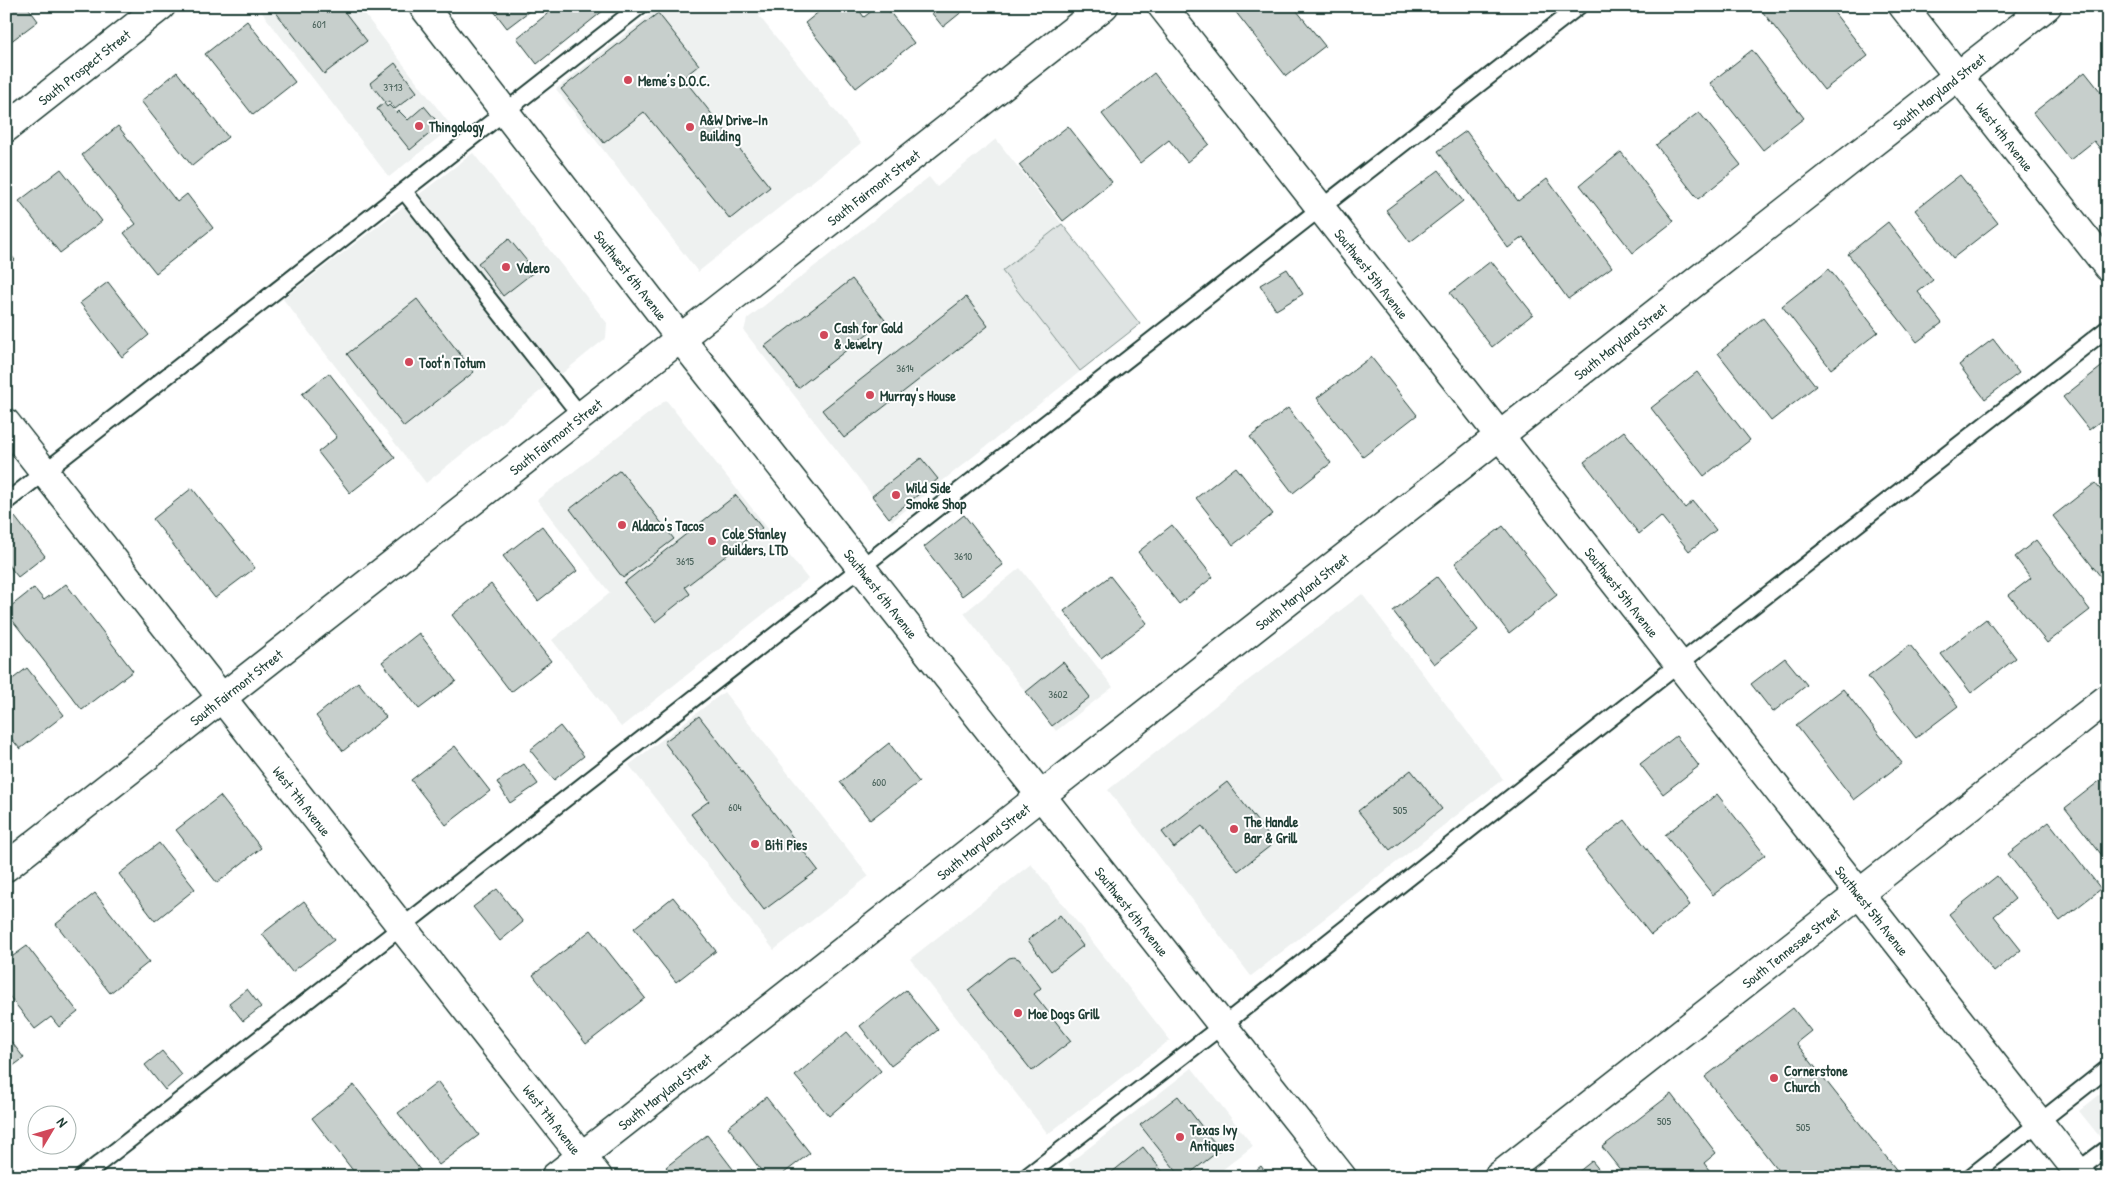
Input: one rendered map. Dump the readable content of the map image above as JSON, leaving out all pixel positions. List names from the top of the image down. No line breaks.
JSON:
{"streets":{"street":["South Prospect Street","South Maryland Street","West 4th Avenue","South Fairmont Street","Southwest 5th Avenue","Southwest 6th Avenue","West 7th Avenue","South Tennessee Street"]},"crossings":[["South Maryland Street","West 4th Avenue"],["South Maryland Street","Southwest 5th Avenue"],["South Maryland Street","Southwest 6th Avenue"],["South Maryland Street","West 7th Avenue"],["South Fairmont Street","Southwest 6th Avenue"],["South Fairmont Street","West 7th Avenue"],["Southwest 5th Avenue","South Tennessee Street"]],"places":["Meme’s D.O.C.","Thingology","A&W Drive-In Building","Valero","Cash for Gold & Jewelry","Toot'n Totum","Murray's House","Wild Side Smoke Shop","Aldaco's Tacos","Cole Stanley Builders, LTD","The Handle Bar & Grill","Biti Pies","Moe Dogs Grill","Cornerstone Church","Texas Ivy Antiques"],"house_numbers":["601","3713","3614","3610","3615","3602","600","604","505","505","505"],"north":"top right"}
